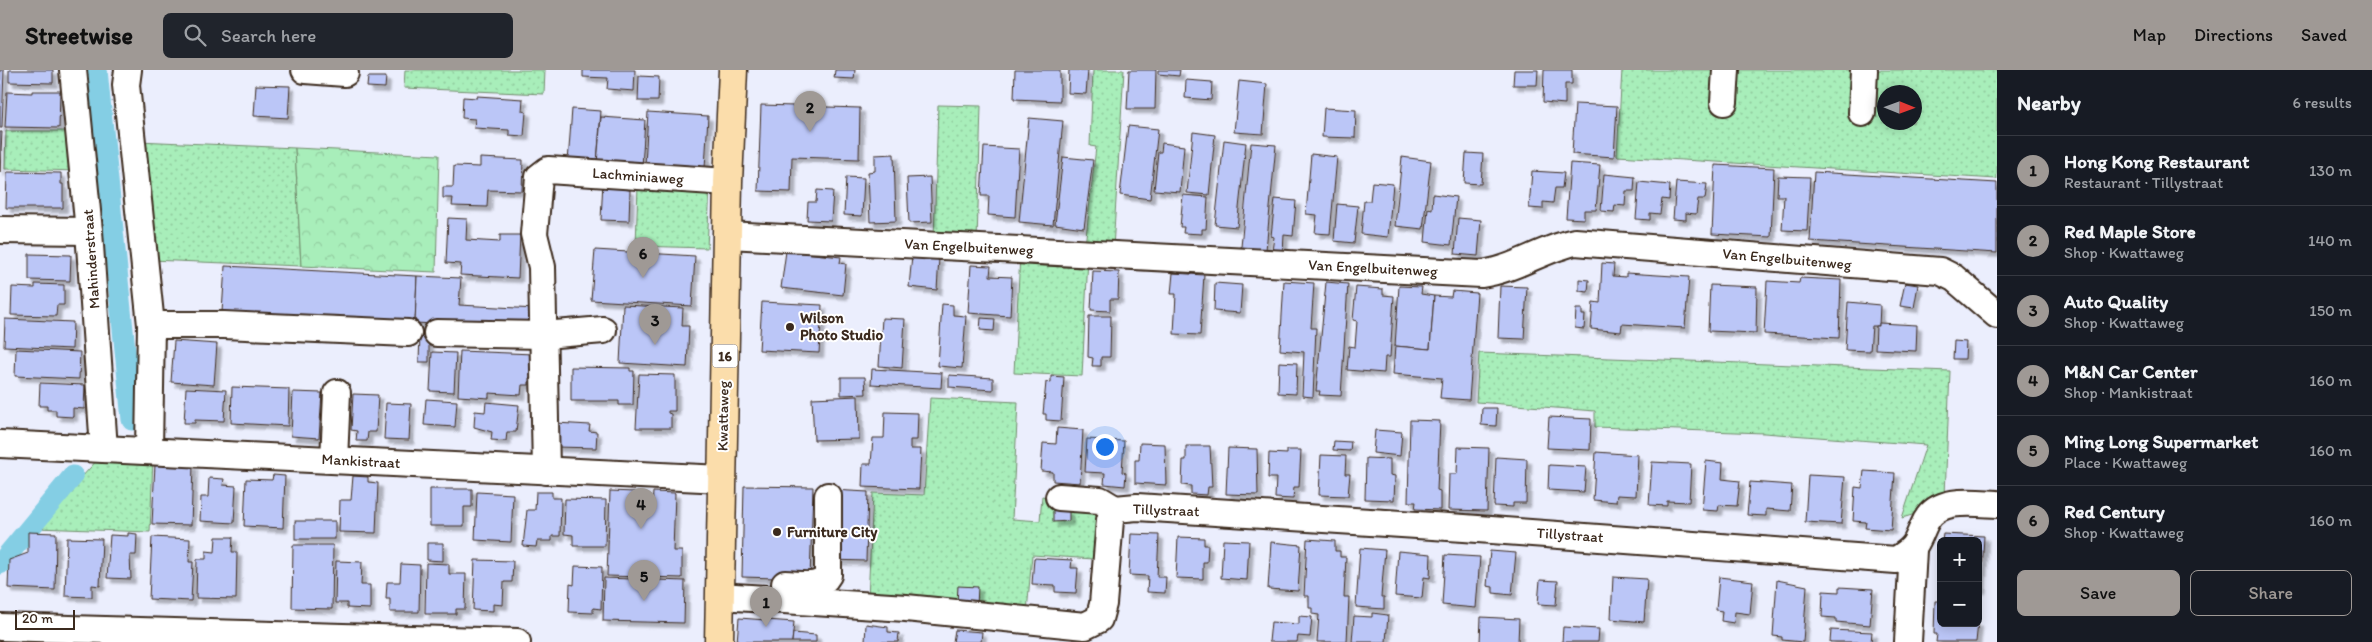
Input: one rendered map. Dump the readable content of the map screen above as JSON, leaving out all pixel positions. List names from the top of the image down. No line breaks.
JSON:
{"streets":{"main road":["16","Kwattaweg"],"street":["Lachminiaweg","Van Engelbuitenweg","Mahinderstraat","Mankistraat","Tillystraat"]},"crossings":[["Lachminiaweg","Kwattaweg"],["Van Engelbuitenweg","Kwattaweg"],["Mahinderstraat","Mankistraat"],["Kwattaweg","Mankistraat"],["Kwattaweg","Tillystraat"]],"places":["Wilson Photo Studio","Furniture City"],"scale_bar":"20 m","north":"right","page":{"header":"Streetwise","search":"Search here","nav":["Map","Directions","Saved"],"heading":["Nearby","6 results"],"pins":["2","6","3","4","5","1"],"list":[{"mark":"1","name":"Hong Kong Restaurant","note":"Restaurant · Tillystraat","value":"130 m"},{"mark":"2","name":"Red Maple Store","note":"Shop · Kwattaweg","value":"140 m"},{"mark":"3","name":"Auto Quality","note":"Shop · Kwattaweg","value":"150 m"},{"mark":"4","name":"M&N Car Center","note":"Shop · Mankistraat","value":"160 m"},{"mark":"5","name":"Ming Long Supermarket","note":"Place · Kwattaweg","value":"160 m"},{"mark":"6","name":"Red Century","note":"Shop · Kwattaweg","value":"160 m"}],"map_buttons":["+","−"],"buttons":["Save","Share"],"scale":"20 m"}}
